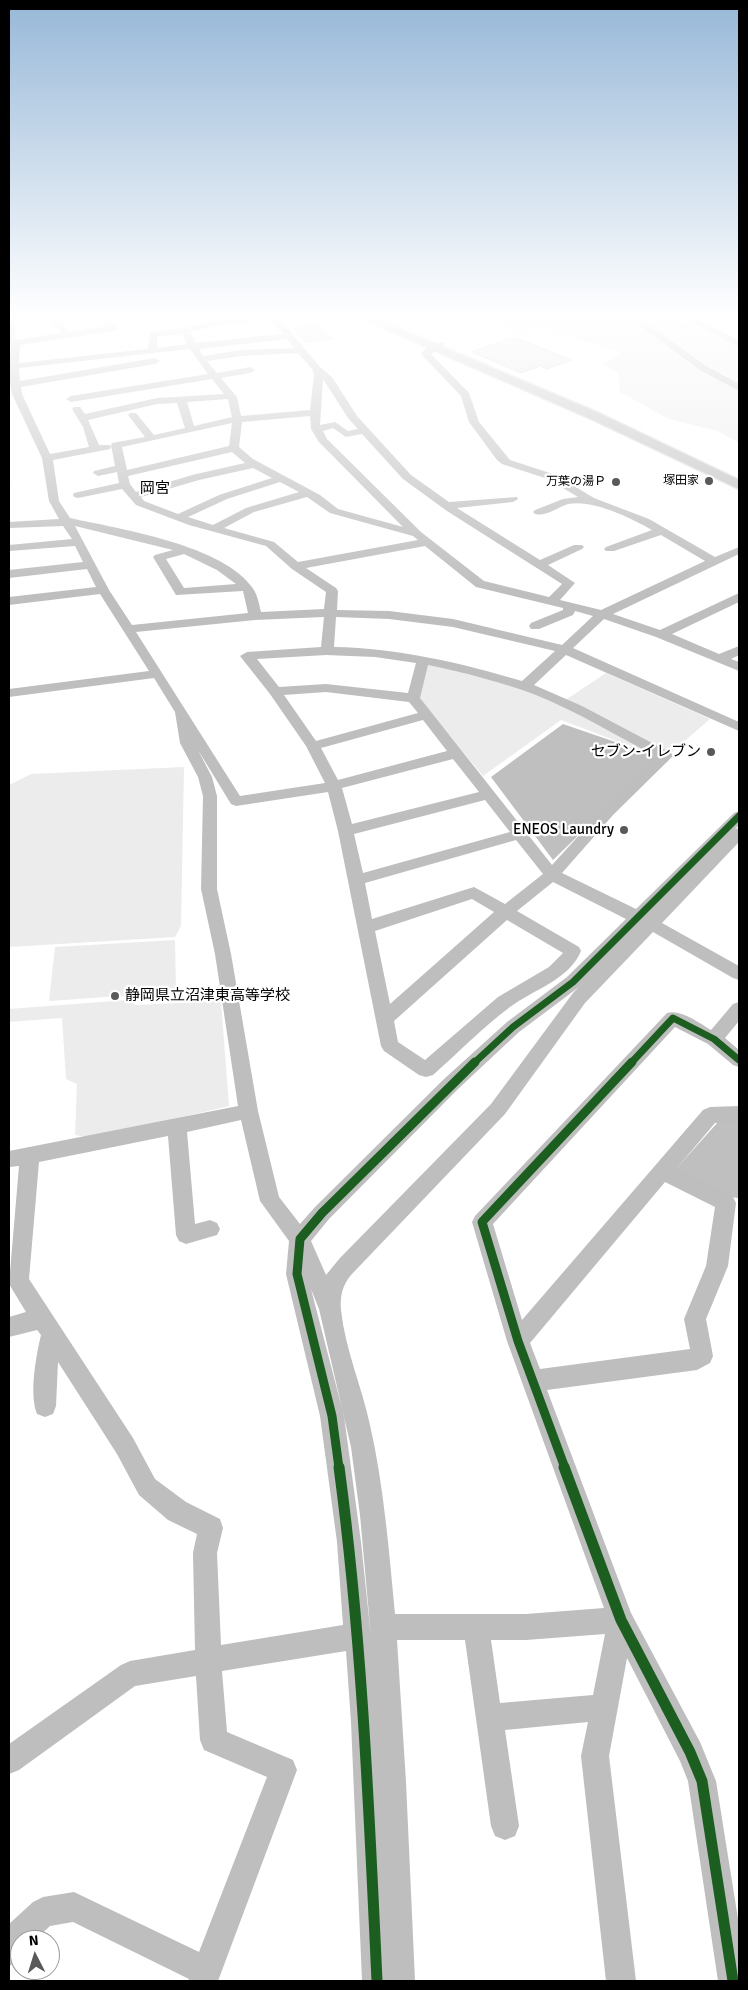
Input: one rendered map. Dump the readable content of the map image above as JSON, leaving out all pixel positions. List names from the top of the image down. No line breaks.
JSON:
{"districts":["岡宮"],"places":["塚田家","万葉の湯Ｐ","セブン-イレブン","ENEOS Laundry","静岡県立沼津東高等学校"],"north":"top"}
